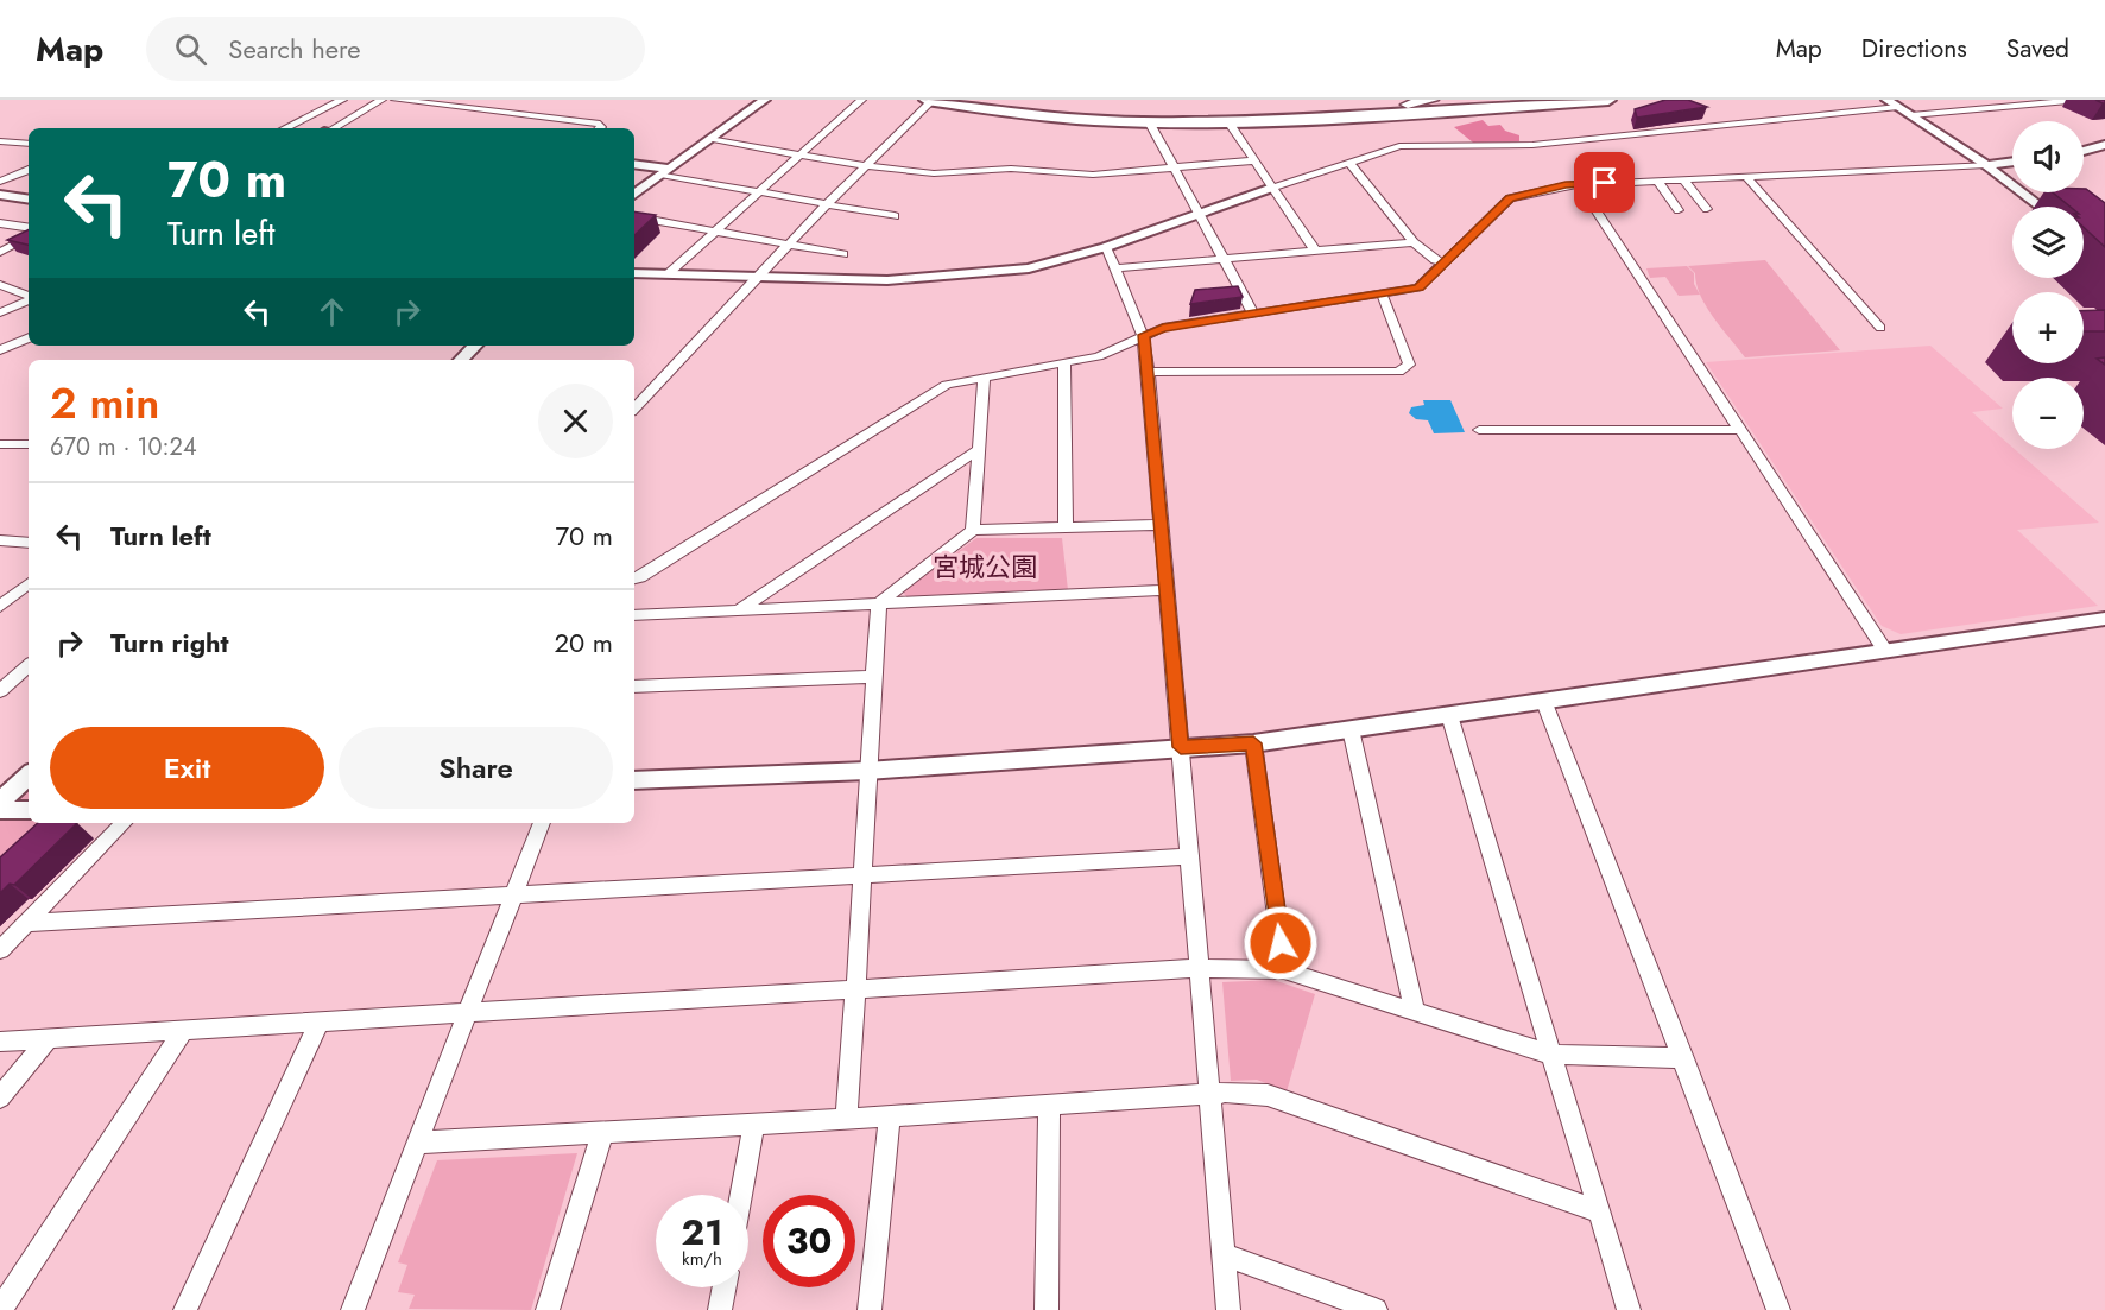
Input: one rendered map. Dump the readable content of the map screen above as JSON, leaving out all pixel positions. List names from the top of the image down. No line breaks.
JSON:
{"parks":["宮城公園"],"page":{"header":"Map","search":"Search here","nav":["Map","Directions","Saved"],"map_buttons":["+","−"],"turn":["70 m","Turn left"],"heading":["2 min","670 m · 10:24"],"list":[{"name":"Turn left","value":"70 m"},{"name":"Turn right","value":"20 m"}],"buttons":["Exit","Share"],"speed":"21 km/h","limit":"30"}}
